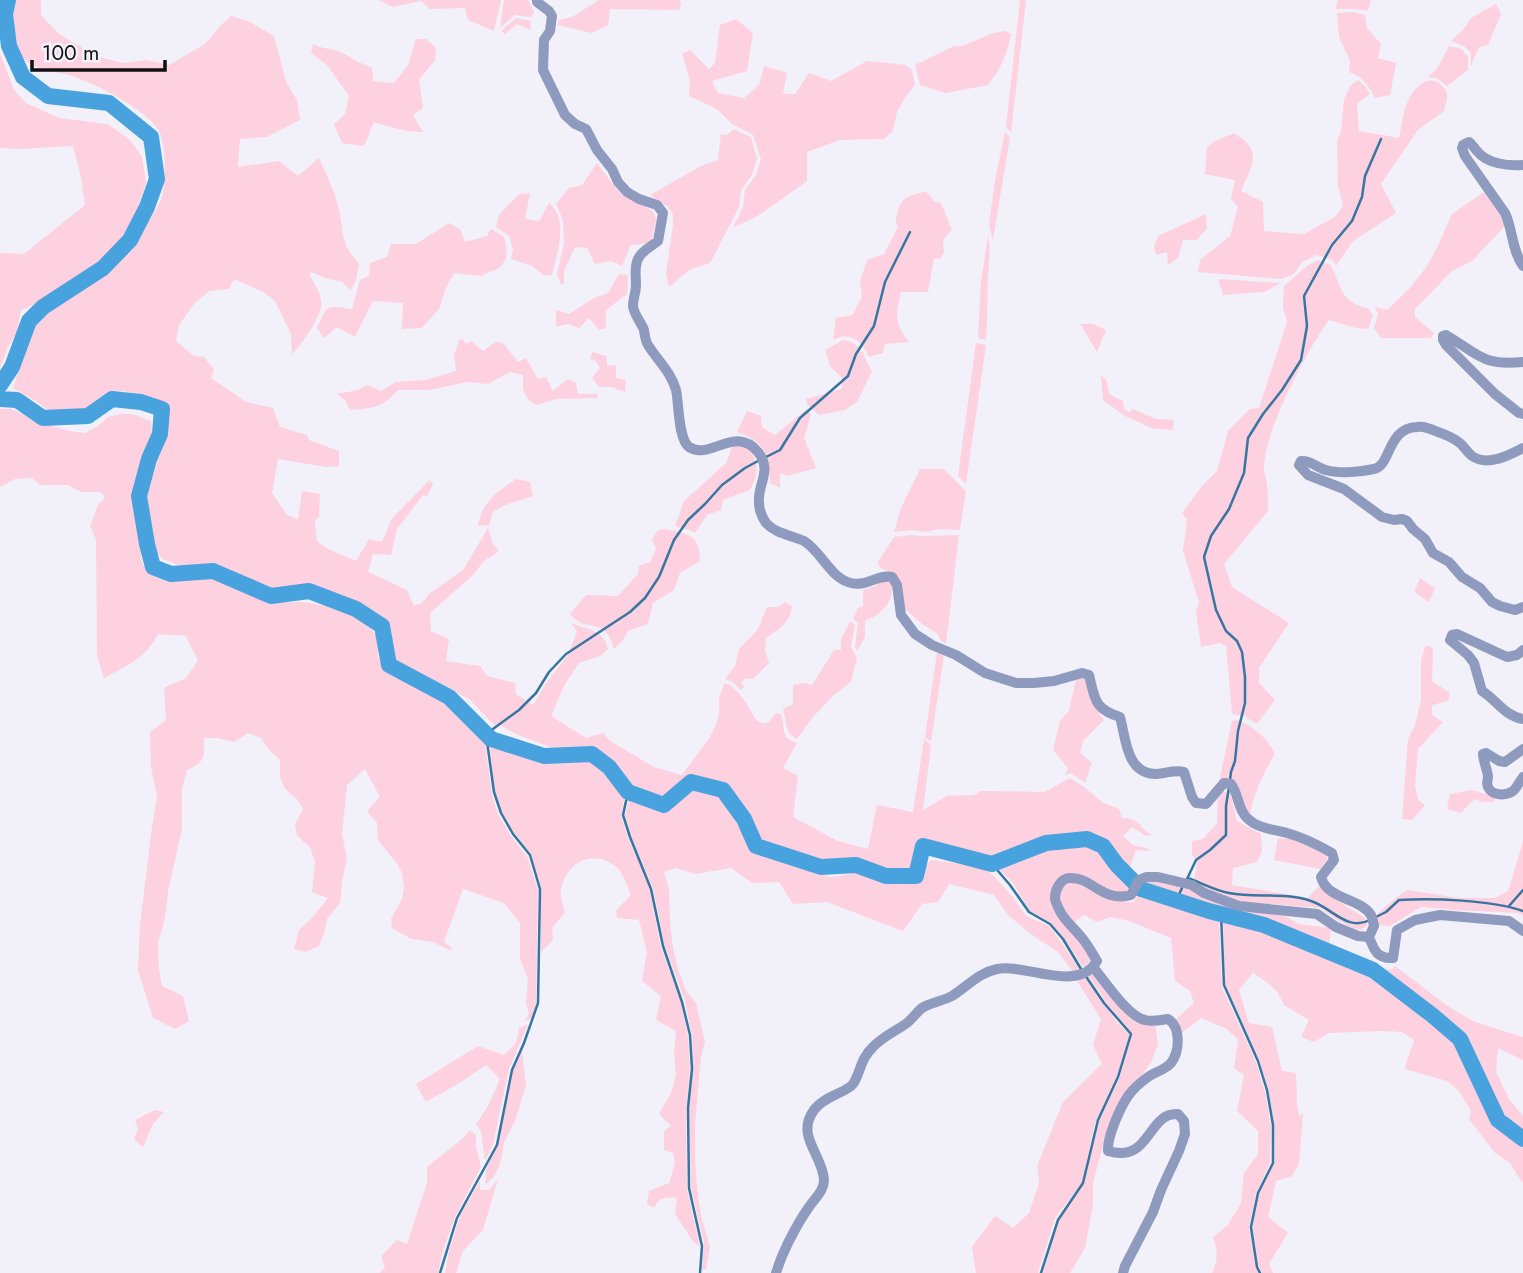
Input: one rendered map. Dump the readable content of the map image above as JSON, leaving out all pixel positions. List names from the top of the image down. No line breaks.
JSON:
{"scale_bar":"100 m"}
